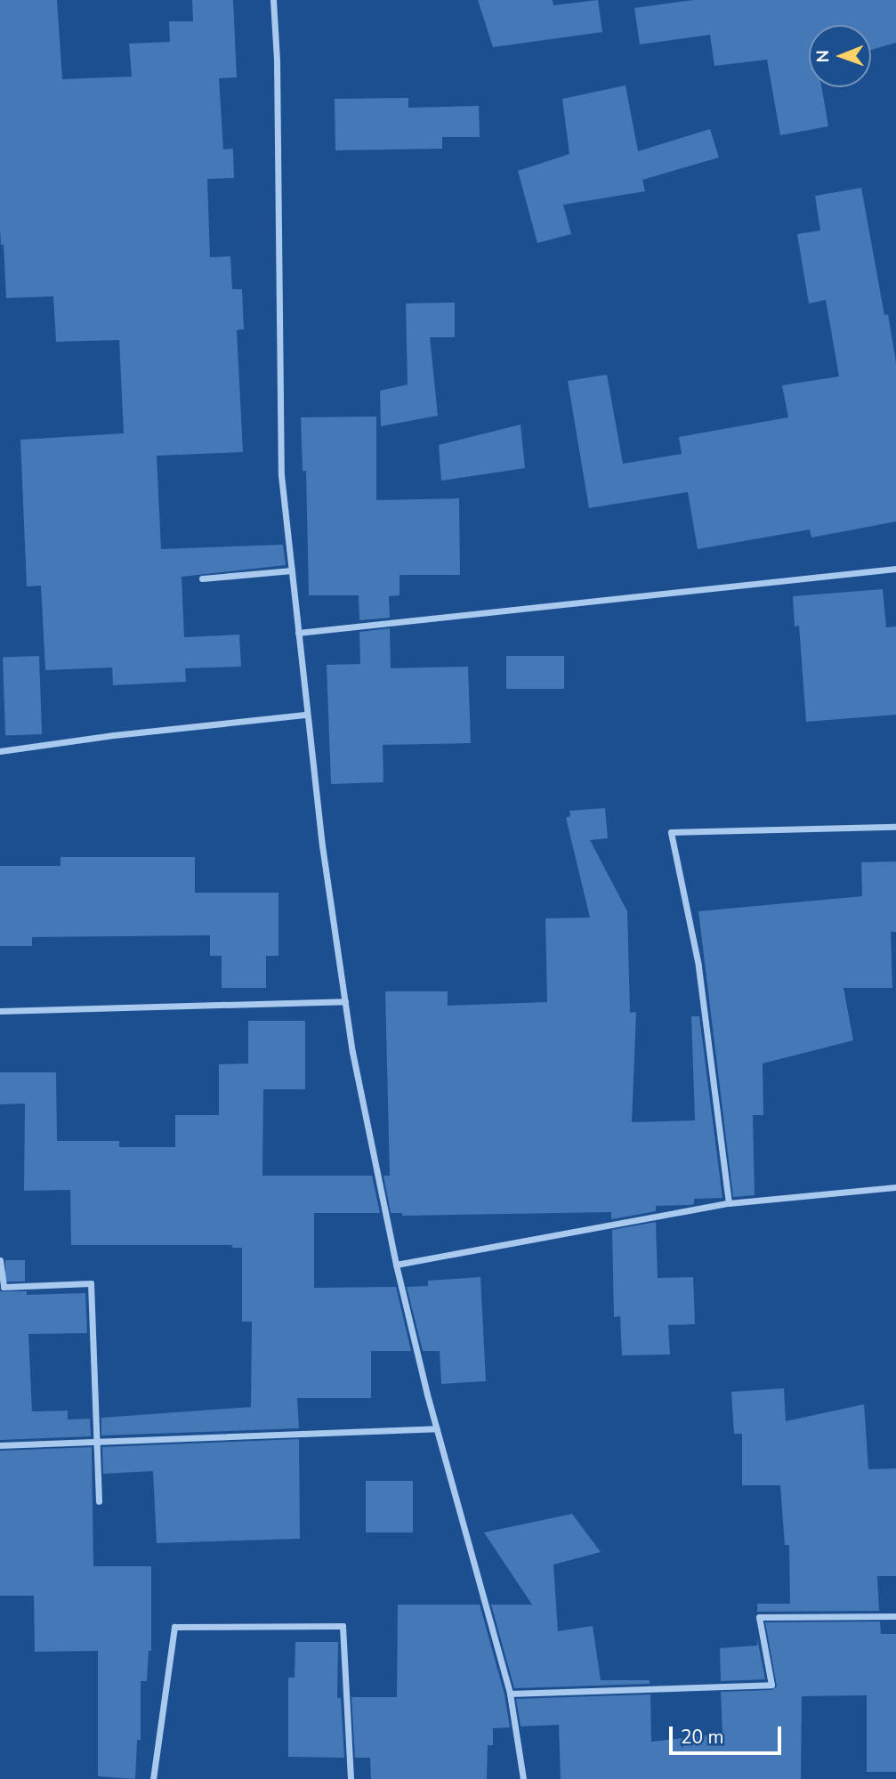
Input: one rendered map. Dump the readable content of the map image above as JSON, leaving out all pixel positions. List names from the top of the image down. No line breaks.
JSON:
{"scale_bar":"20 m","north":"left"}
